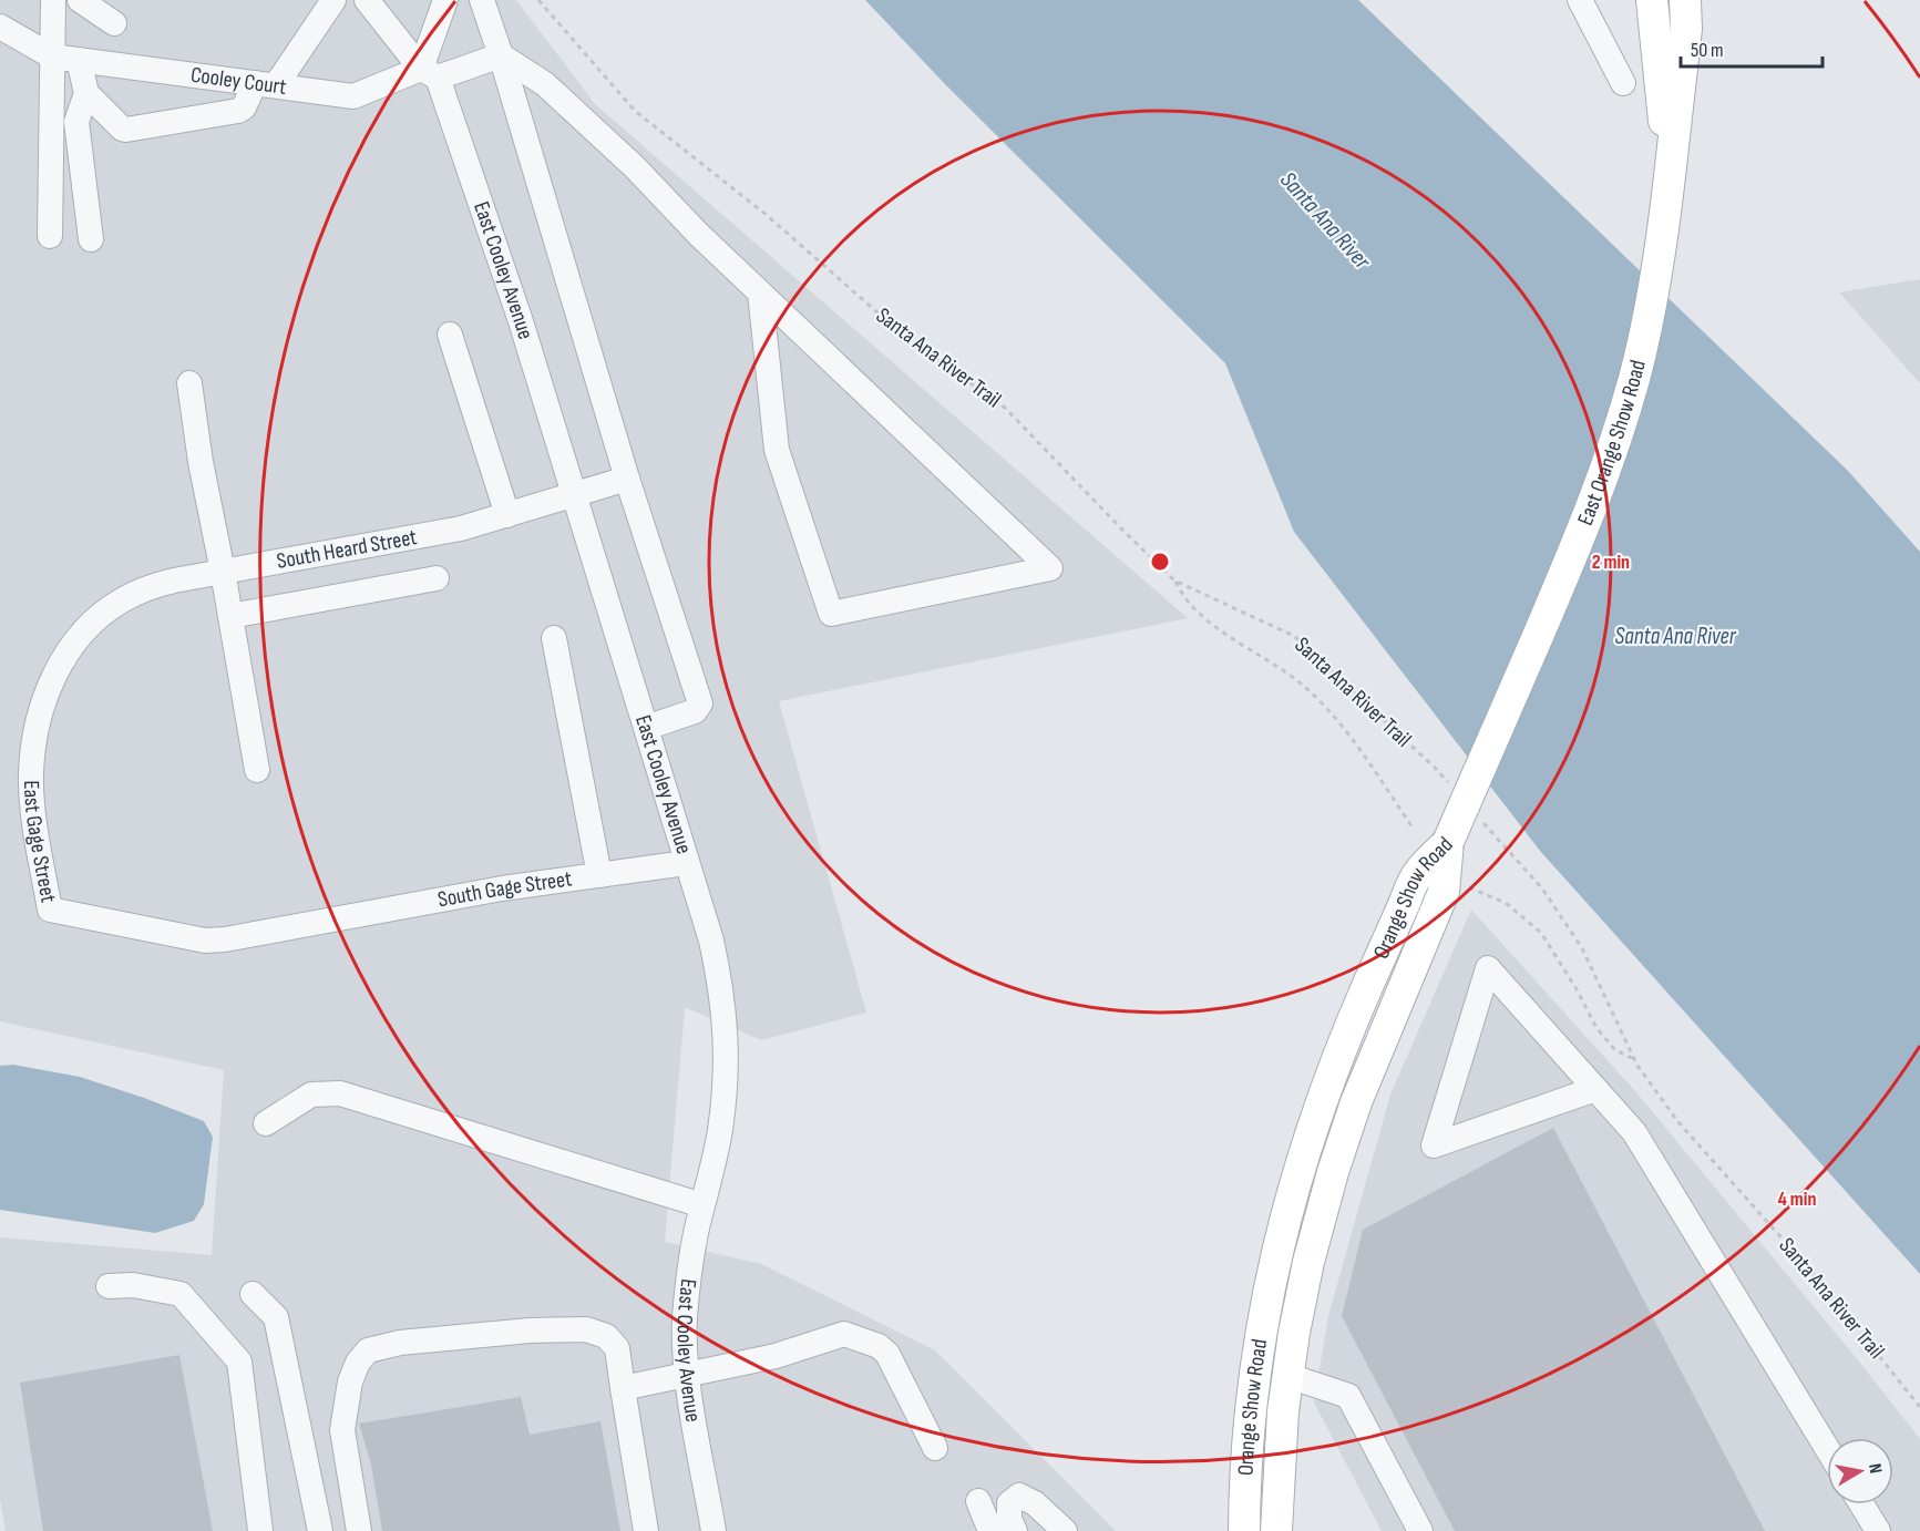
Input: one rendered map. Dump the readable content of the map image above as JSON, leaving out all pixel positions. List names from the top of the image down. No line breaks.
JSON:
{"streets":{"main road":["East Orange Show Road","Orange Show Road"],"street":["Cooley Court","East Cooley Avenue","South Heard Street","East Gage Street","South Gage Street"],"path":["Santa Ana River Trail"]},"crossings":[["Cooley Court","East Cooley Avenue"],["East Cooley Avenue","South Heard Street"],["East Cooley Avenue","South Gage Street"],["East Orange Show Road","Orange Show Road"],["South Heard Street","East Gage Street"],["East Gage Street","South Gage Street"]],"water":["Santa Ana River"],"scale_bar":"50 m","north":"right","rings":["2 min","4 min"]}
